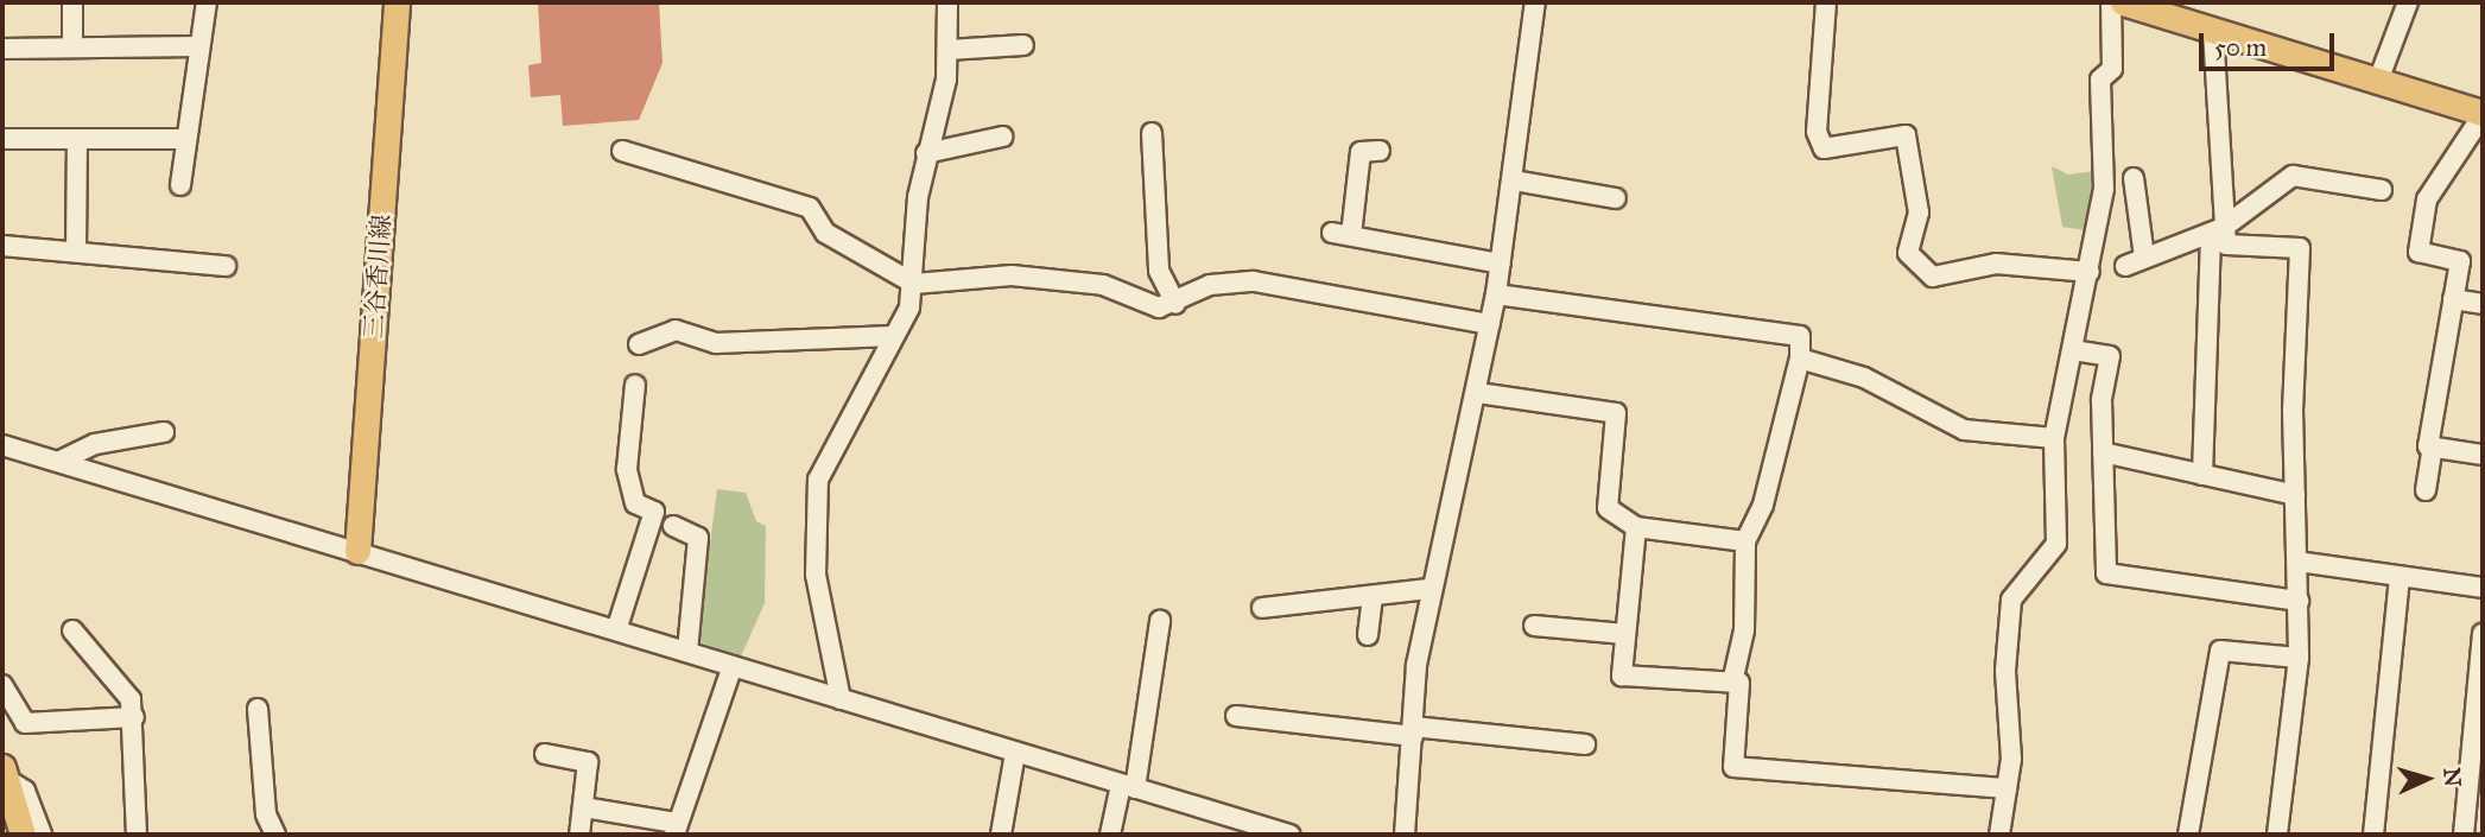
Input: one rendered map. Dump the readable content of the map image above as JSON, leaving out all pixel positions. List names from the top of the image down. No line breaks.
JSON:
{"streets":{"main road":["三谷香川線"]},"scale_bar":"50 m","north":"right"}
